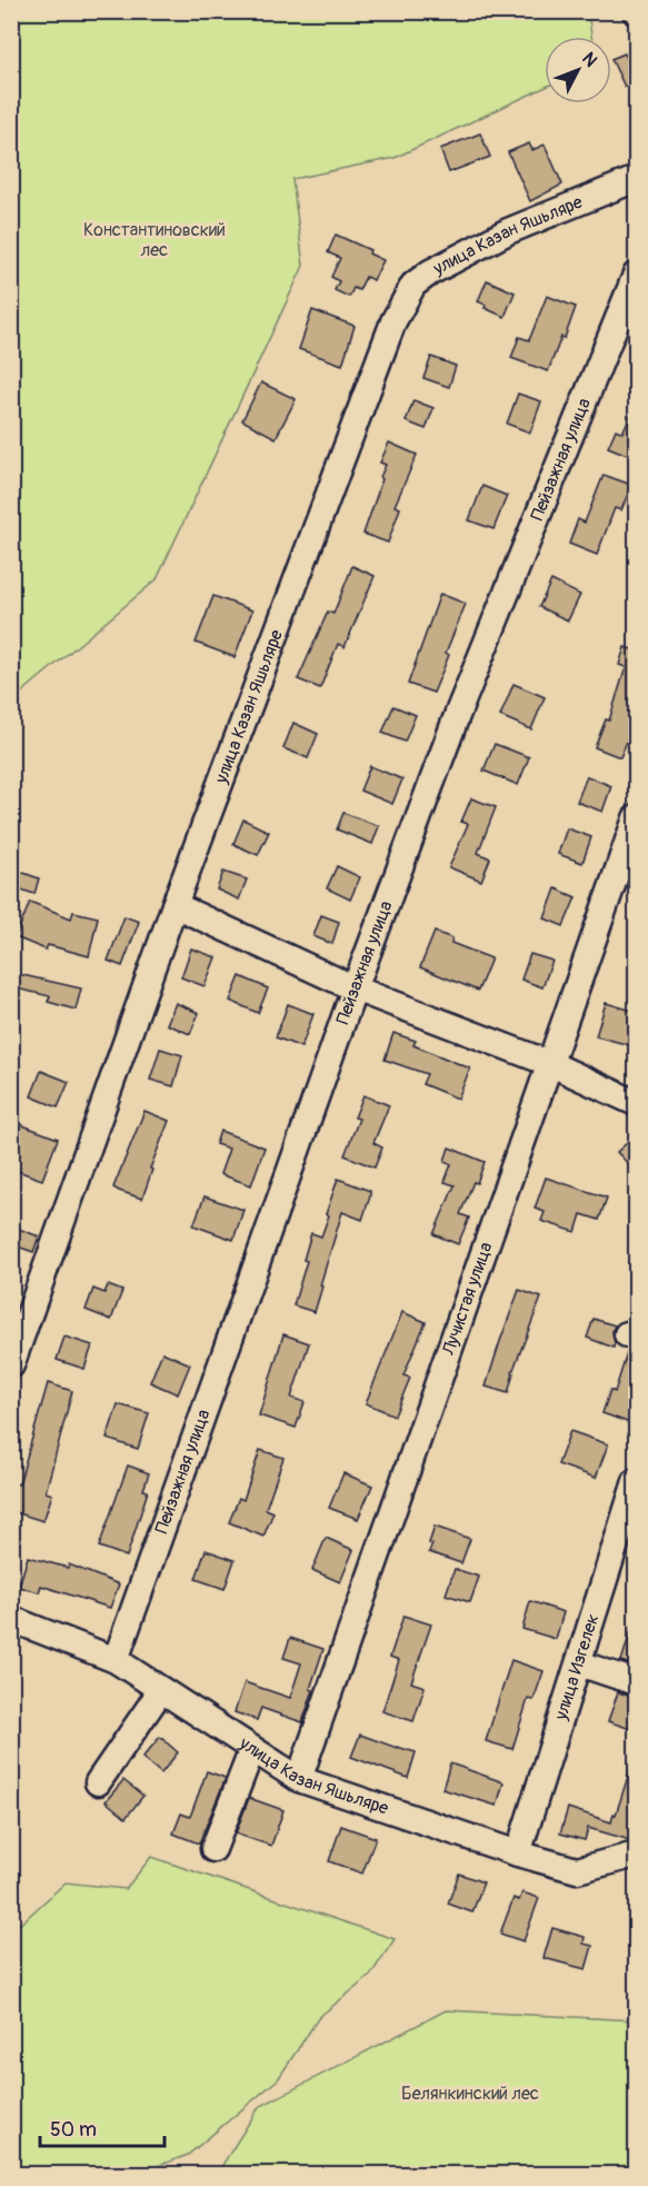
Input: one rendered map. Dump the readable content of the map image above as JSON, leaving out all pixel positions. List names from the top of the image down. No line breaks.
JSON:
{"streets":{"street":["улица Казан Яшьляре","Пейзажная улица","Лучистая улица","улица Изгелек"]},"crossings":[["улица Казан Яшьляре","Пейзажная улица"],["улица Казан Яшьляре","Лучистая улица"],["улица Казан Яшьляре","улица Изгелек"]],"parks":["Константиновский лес","Белянкинский лес"],"scale_bar":"50 m","north":"top right"}
